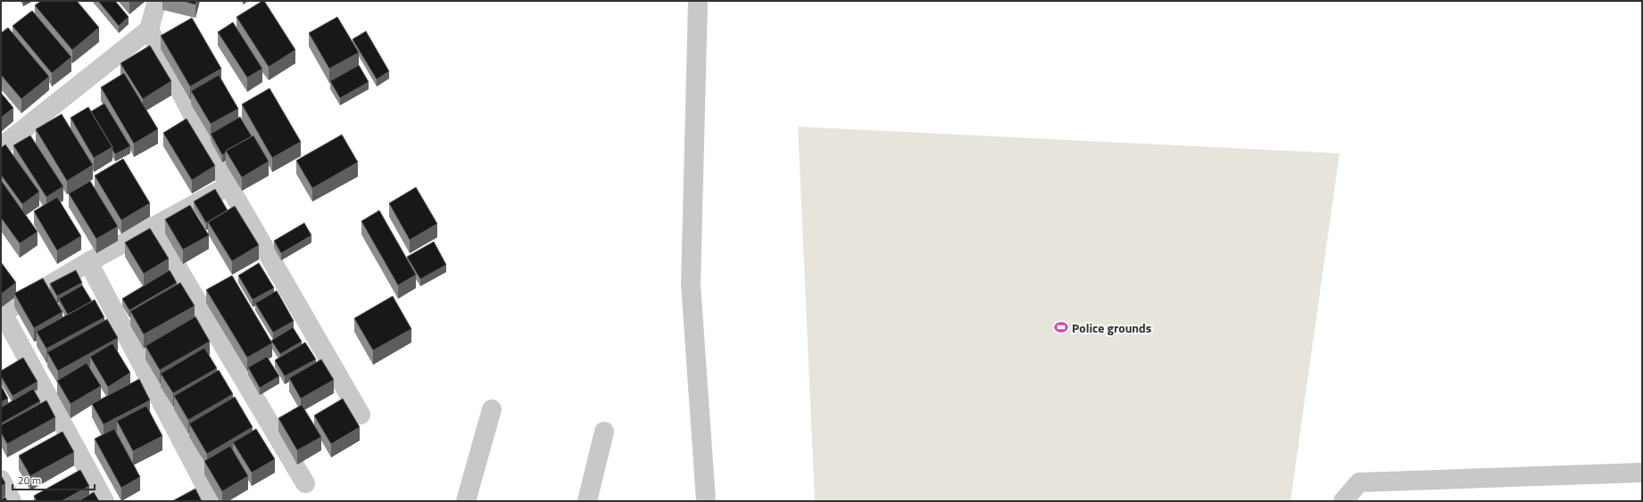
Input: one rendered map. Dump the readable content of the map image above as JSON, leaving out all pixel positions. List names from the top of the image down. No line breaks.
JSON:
{"places":{"sports":["Police grounds"]},"scale_bar":"20 m"}
